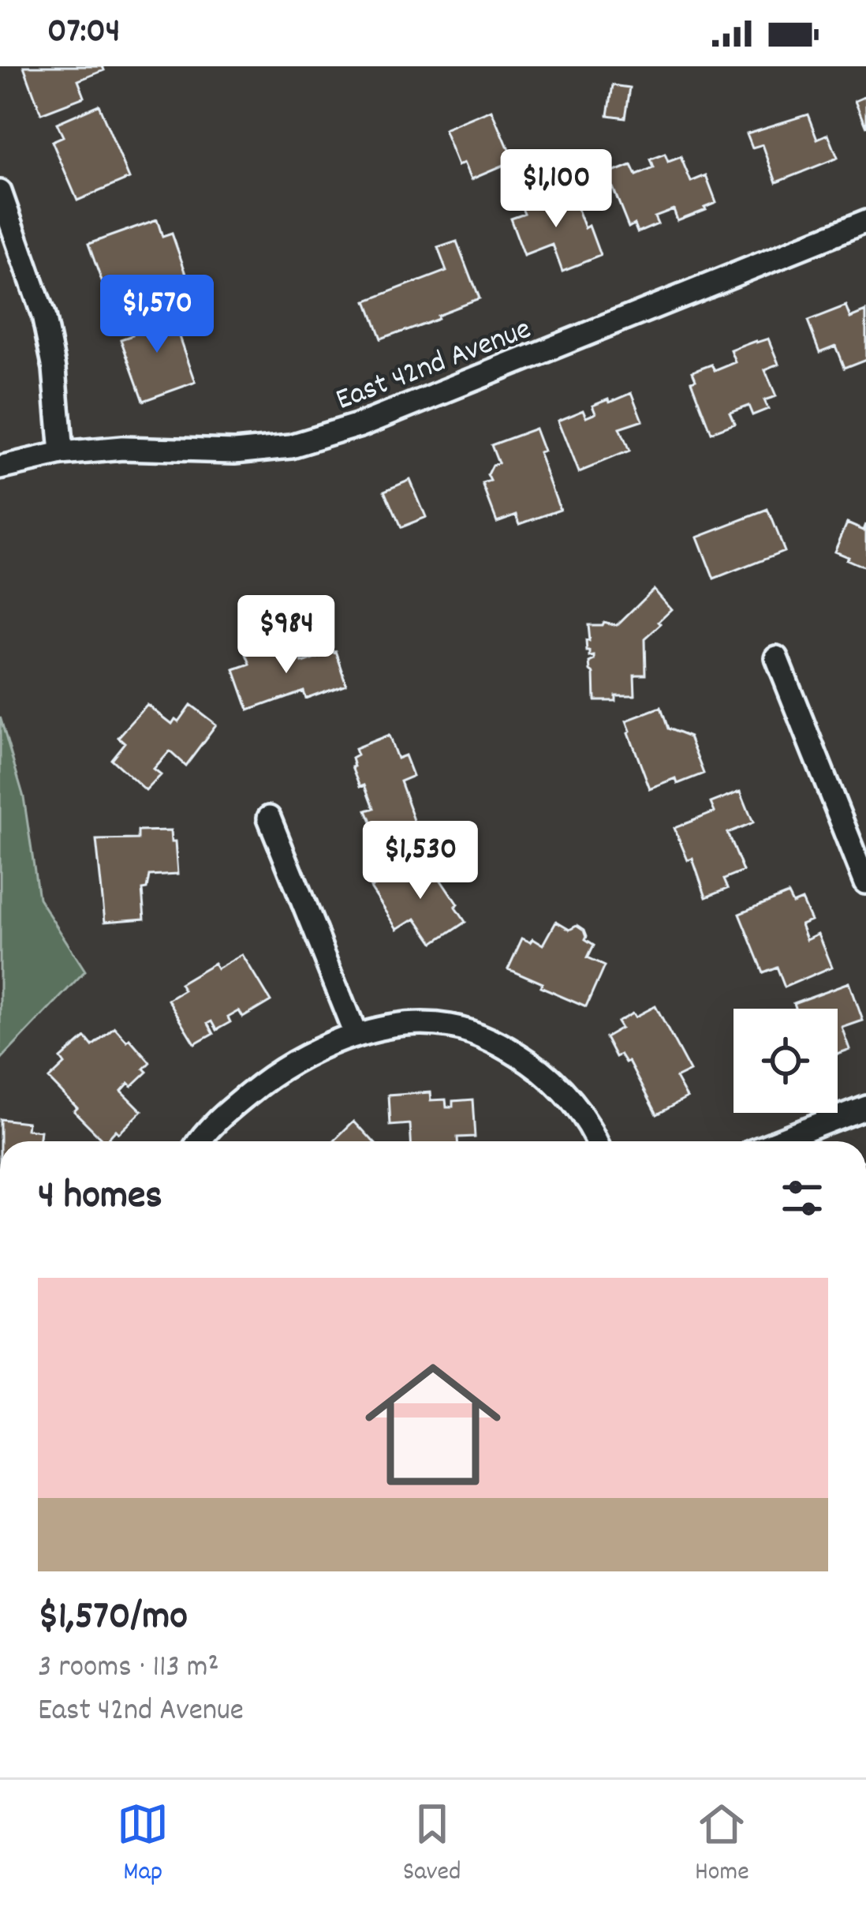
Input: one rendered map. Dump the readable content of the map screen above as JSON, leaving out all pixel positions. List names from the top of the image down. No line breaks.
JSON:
{"streets":{"street":["East 42nd Avenue"]},"page":{"status":"07:04","price":["$1,100","$1,570","$984","$1,530"],"heading":"4 homes","list":[{"name":"$1,570/mo","note":"3 rooms · 113 m² · East 42nd Avenue"}],"tabs":["Map","Saved","Home"]}}
